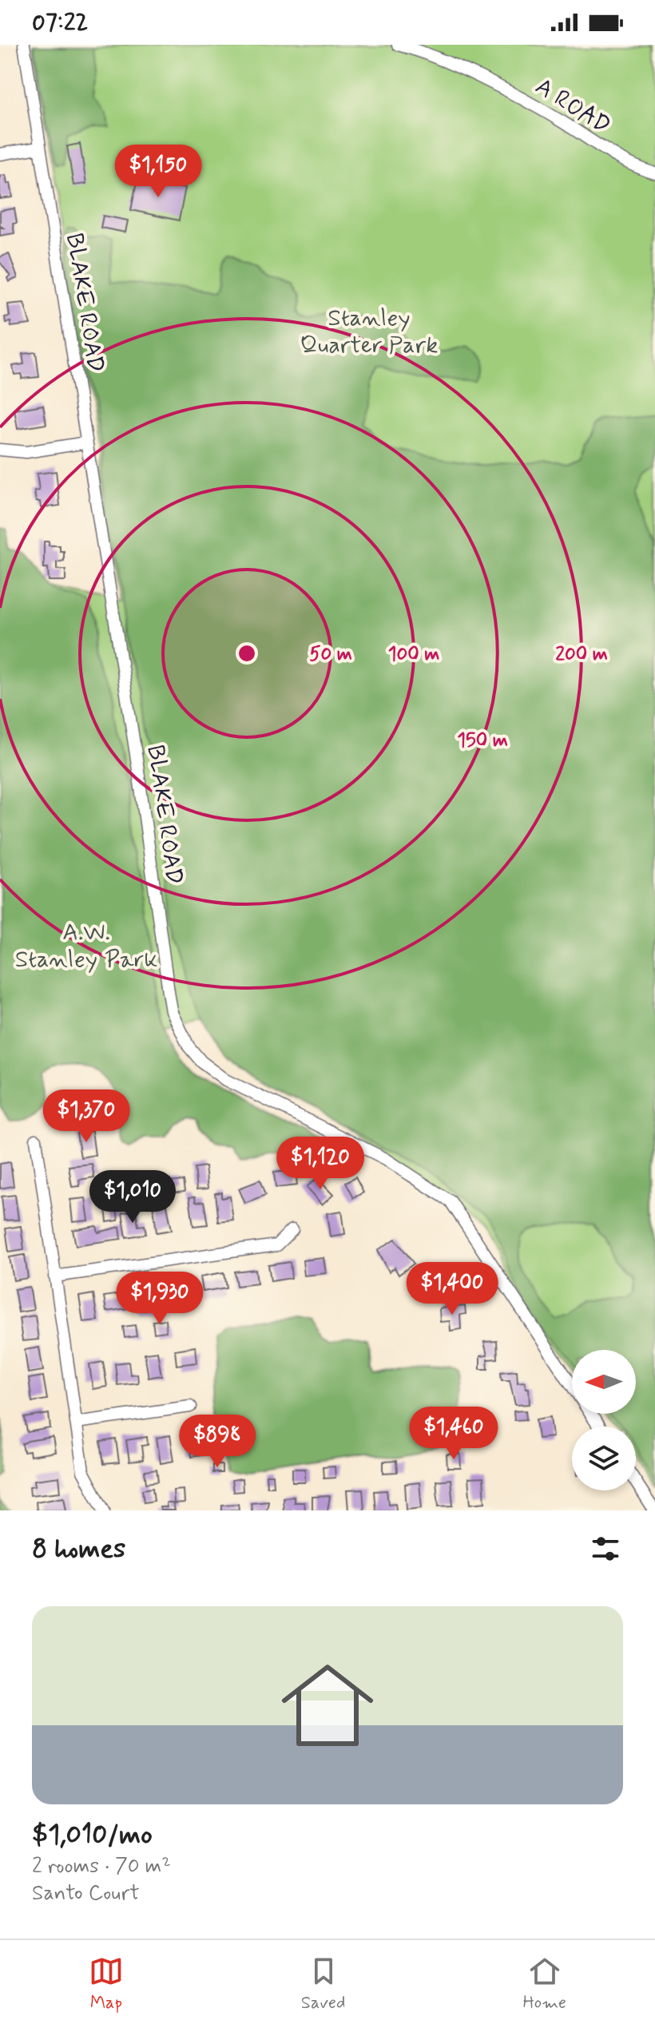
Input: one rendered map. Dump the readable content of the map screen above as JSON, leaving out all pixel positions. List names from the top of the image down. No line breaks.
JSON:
{"streets":{"street":["A ROAD","BLAKE ROAD"]},"parks":["Stanley Quarter Park","A.W. Stanley Park"],"north":"left","page":{"status":"07:22","price":["$1,150","$1,370","$1,120","$1,010","$1,400","$1,930","$1,460","$898"],"heading":"8 homes","list":[{"name":"$1,010/mo","note":"2 rooms · 70 m² · Santo Court"}],"tabs":["Map","Saved","Home"]},"rings":["50 m","100 m","200 m","150 m"]}
